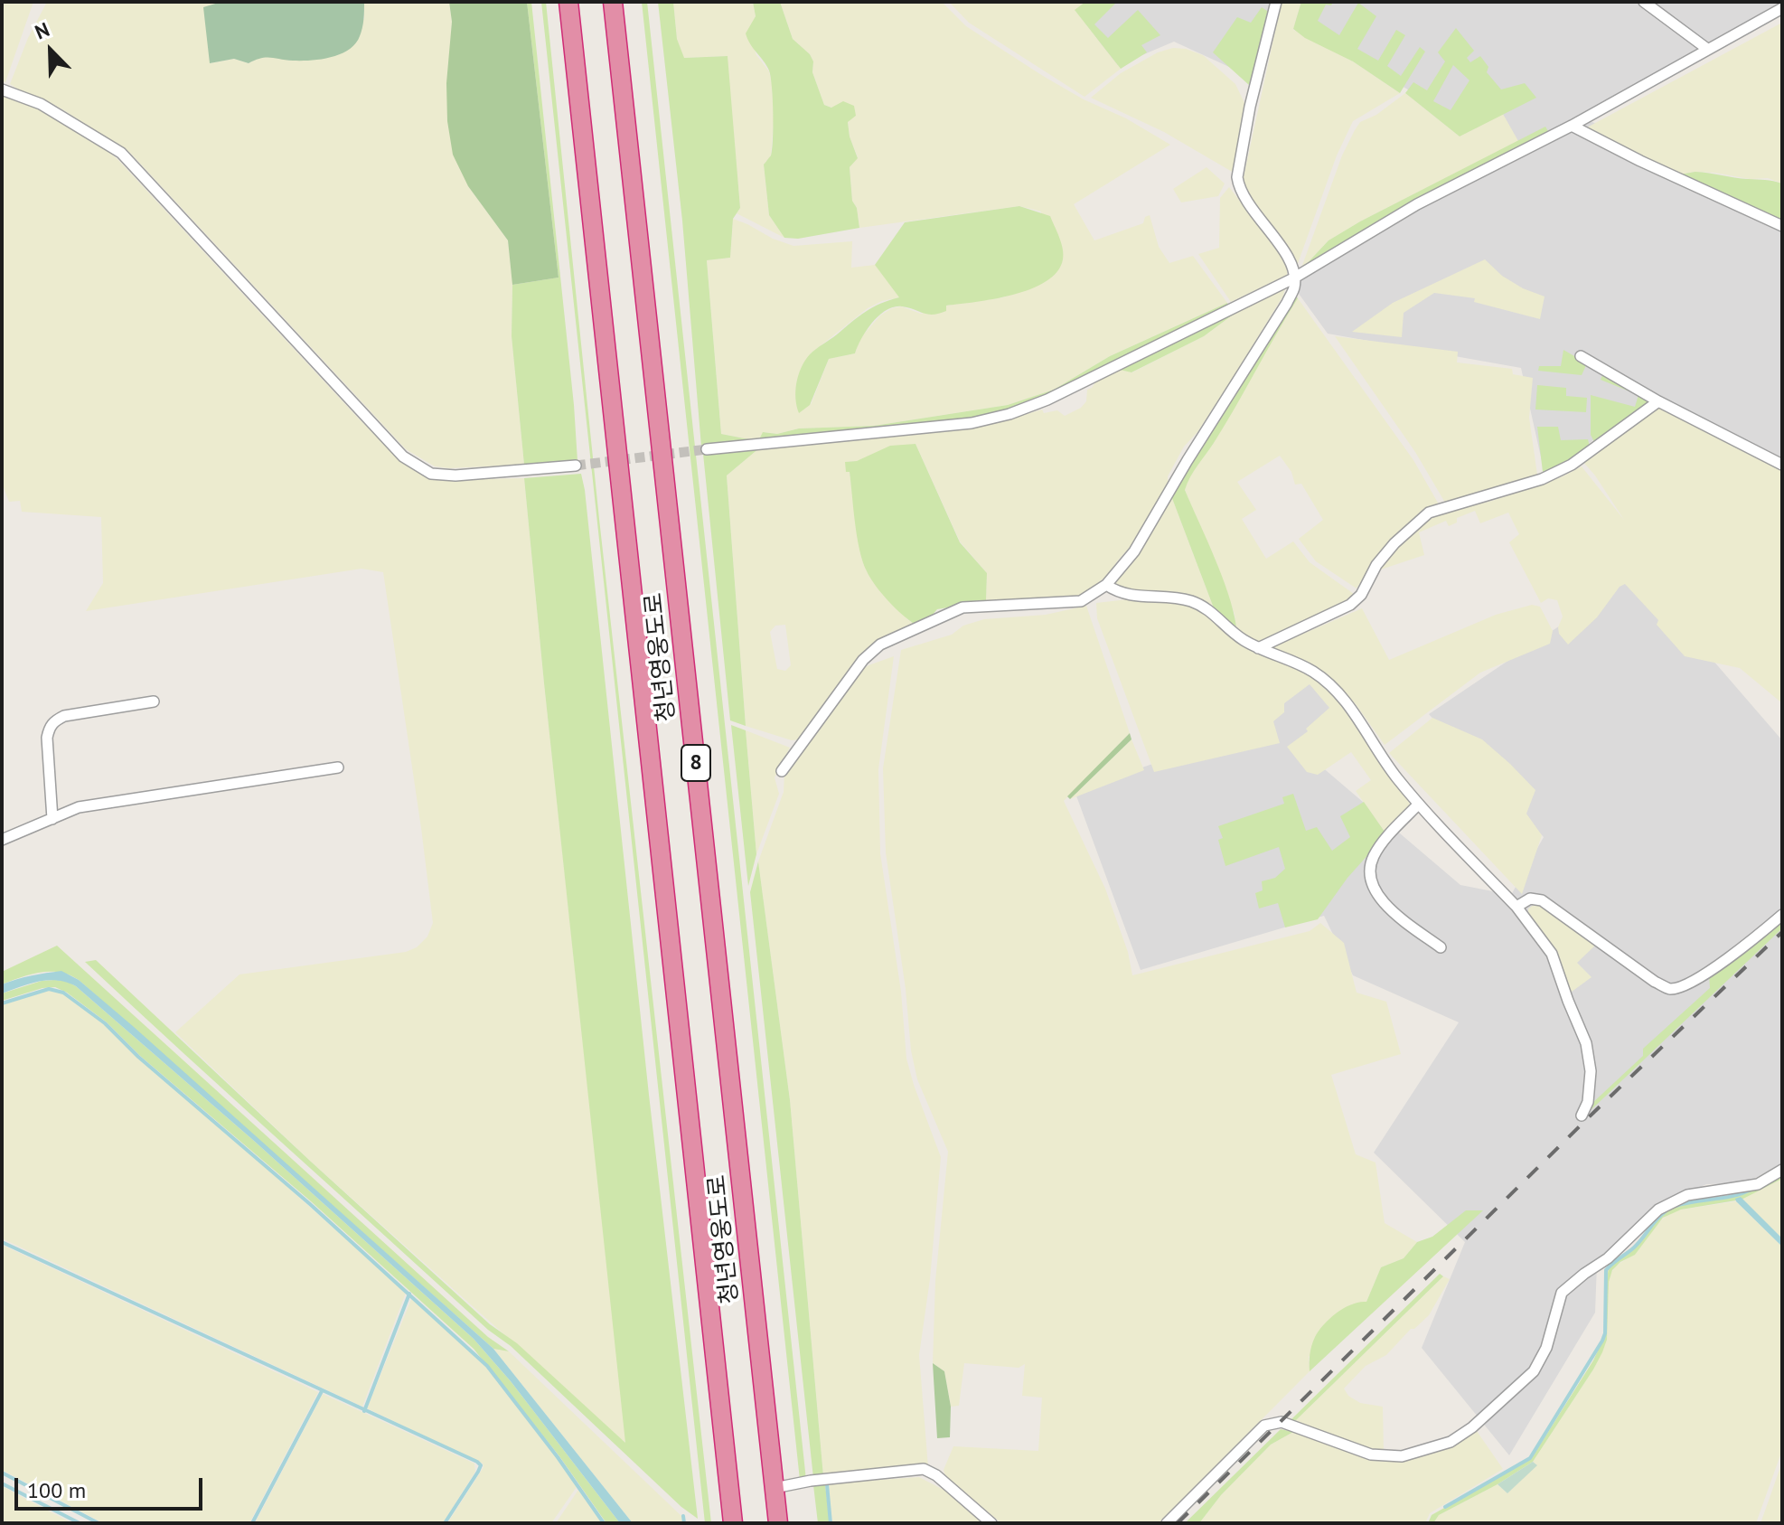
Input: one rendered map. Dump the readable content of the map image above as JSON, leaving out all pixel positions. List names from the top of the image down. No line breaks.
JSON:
{"streets":{"highway":["청년영웅도로","8"]},"scale_bar":"100 m","north":"top left"}
